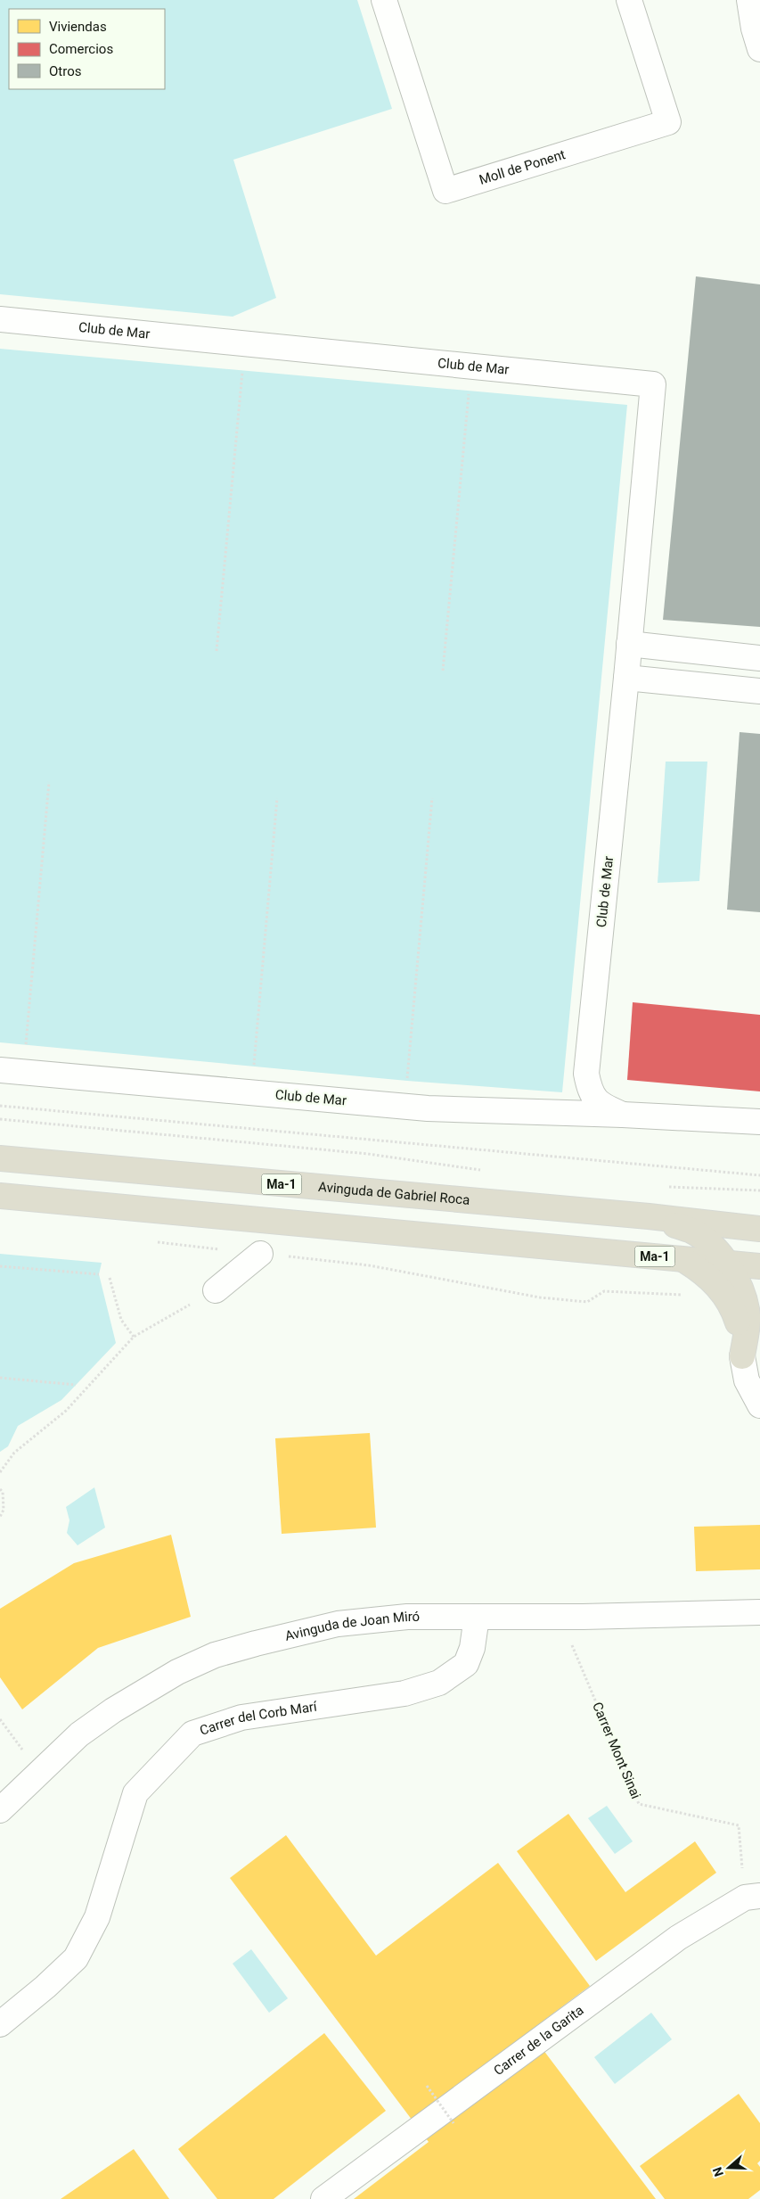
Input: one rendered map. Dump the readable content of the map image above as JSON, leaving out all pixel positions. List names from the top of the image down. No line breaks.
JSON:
{"streets":{"highway":["Ma-1","Avinguda de Gabriel Roca"],"street":["Moll de Ponent","Club de Mar","Avinguda de Joan Miró","Carrer del Corb Marí","Carrer de la Garita"],"path":["Carrer Mont Sinai"]},"crossings":[["Avinguda de Joan Miró","Carrer del Corb Marí"],["Carrer Mont Sinai","Carrer de la Garita"]],"legend":["Viviendas","Comercios","Otros"],"north":"left"}
